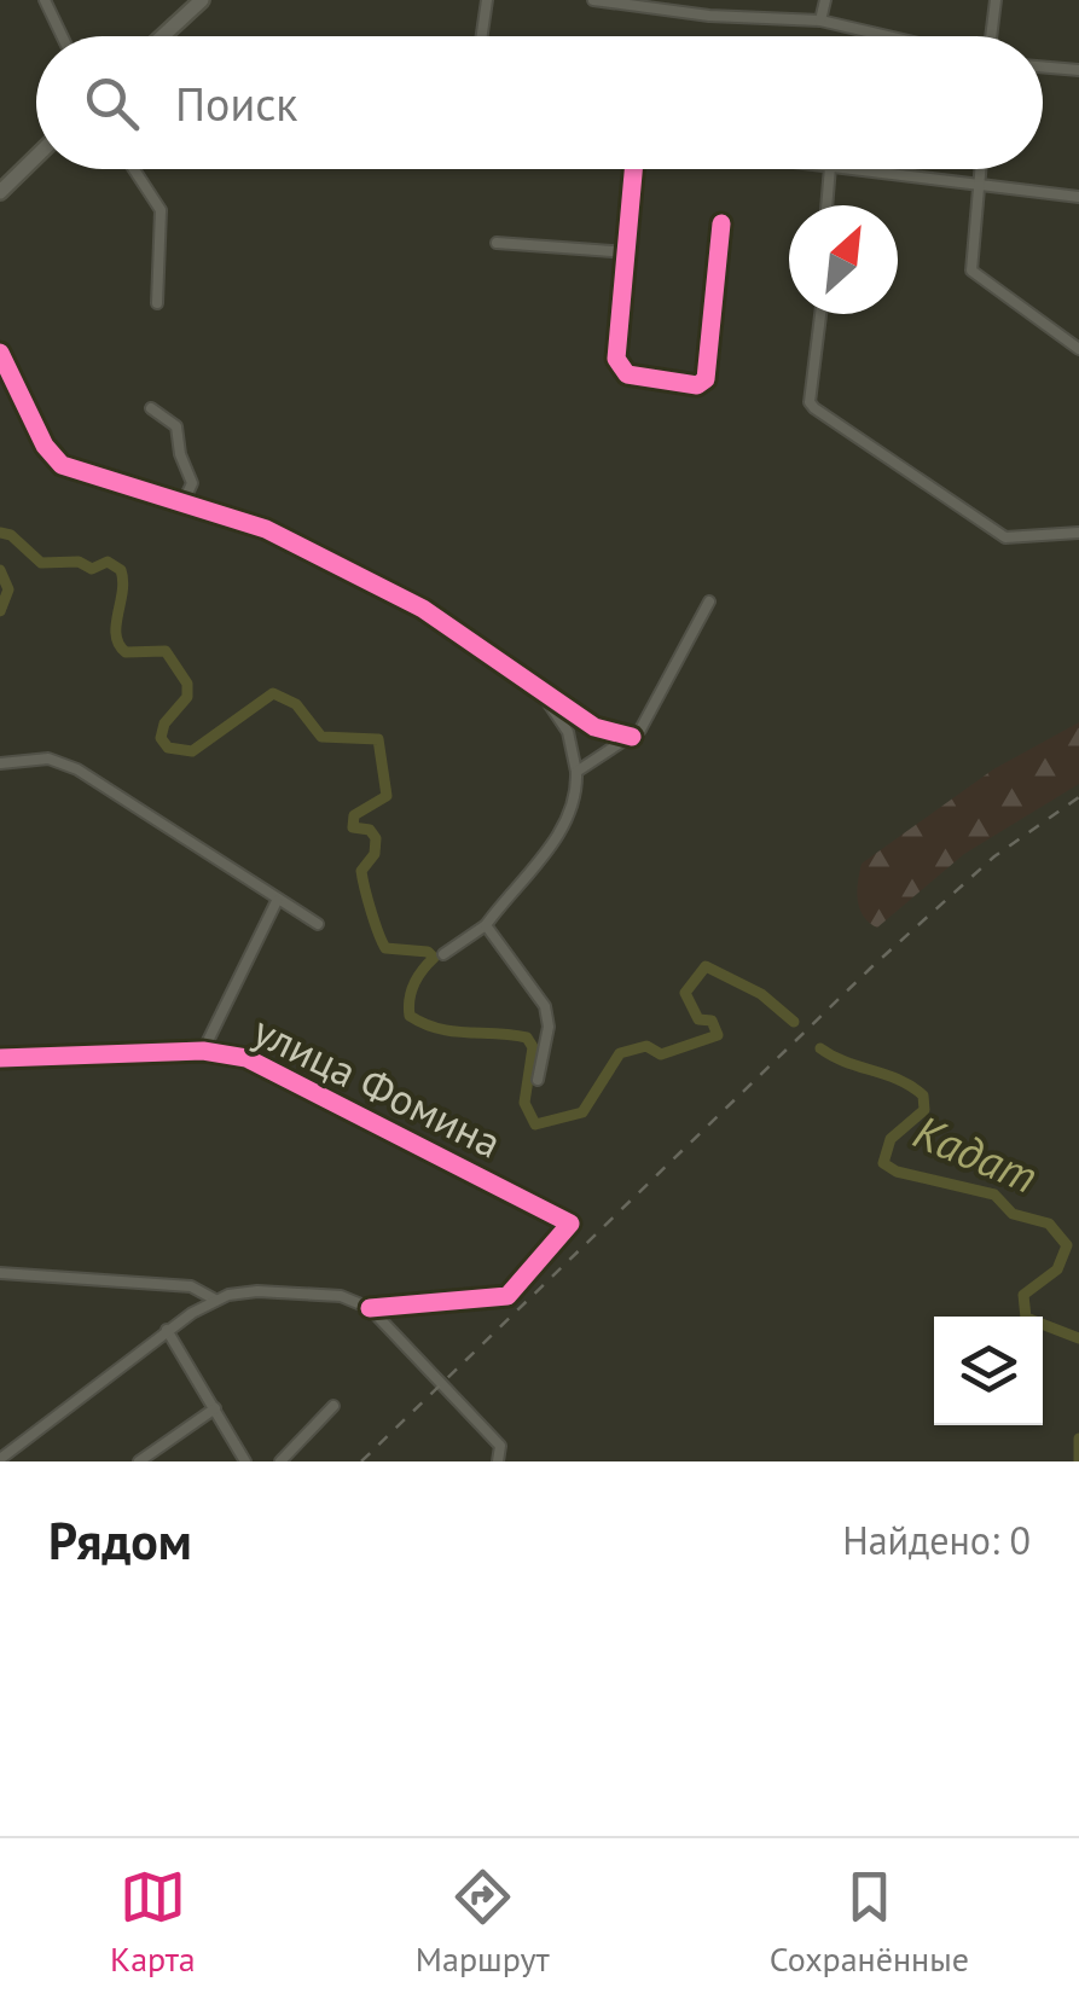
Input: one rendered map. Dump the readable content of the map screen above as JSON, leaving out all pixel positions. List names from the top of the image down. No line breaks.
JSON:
{"streets":{"street":["улица Фомина"]},"water":["Кадат"],"north":"top right","page":{"search":"Поиск","heading":["Рядом","Найдено: 0"],"nav":["Карта","Маршрут","Сохранённые"]}}
